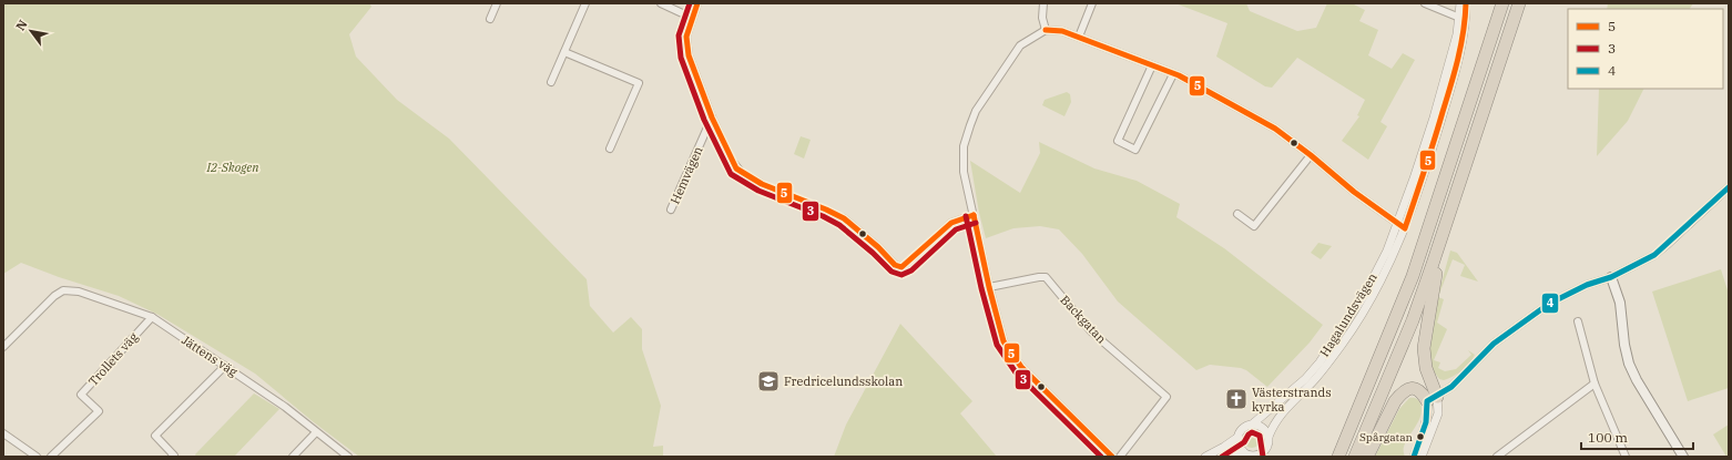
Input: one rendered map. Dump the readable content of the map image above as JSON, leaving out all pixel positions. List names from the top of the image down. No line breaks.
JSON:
{"streets":{"street":["Hemvägen","Hagalundsvägen","Backgatan","Jättens väg","Trollets väg"]},"crossings":[["Jättens väg","Trollets väg"]],"parks":["I2-Skogen"],"places":{"school or university":["Fredricelundsskolan"],"church":["Västerstrands kyrka"],"other":["Spårgatan"]},"lines":["transit line 5","transit line 3","transit line 4"],"legend":["5","3","4"],"scale_bar":"100 m","north":"top left"}
